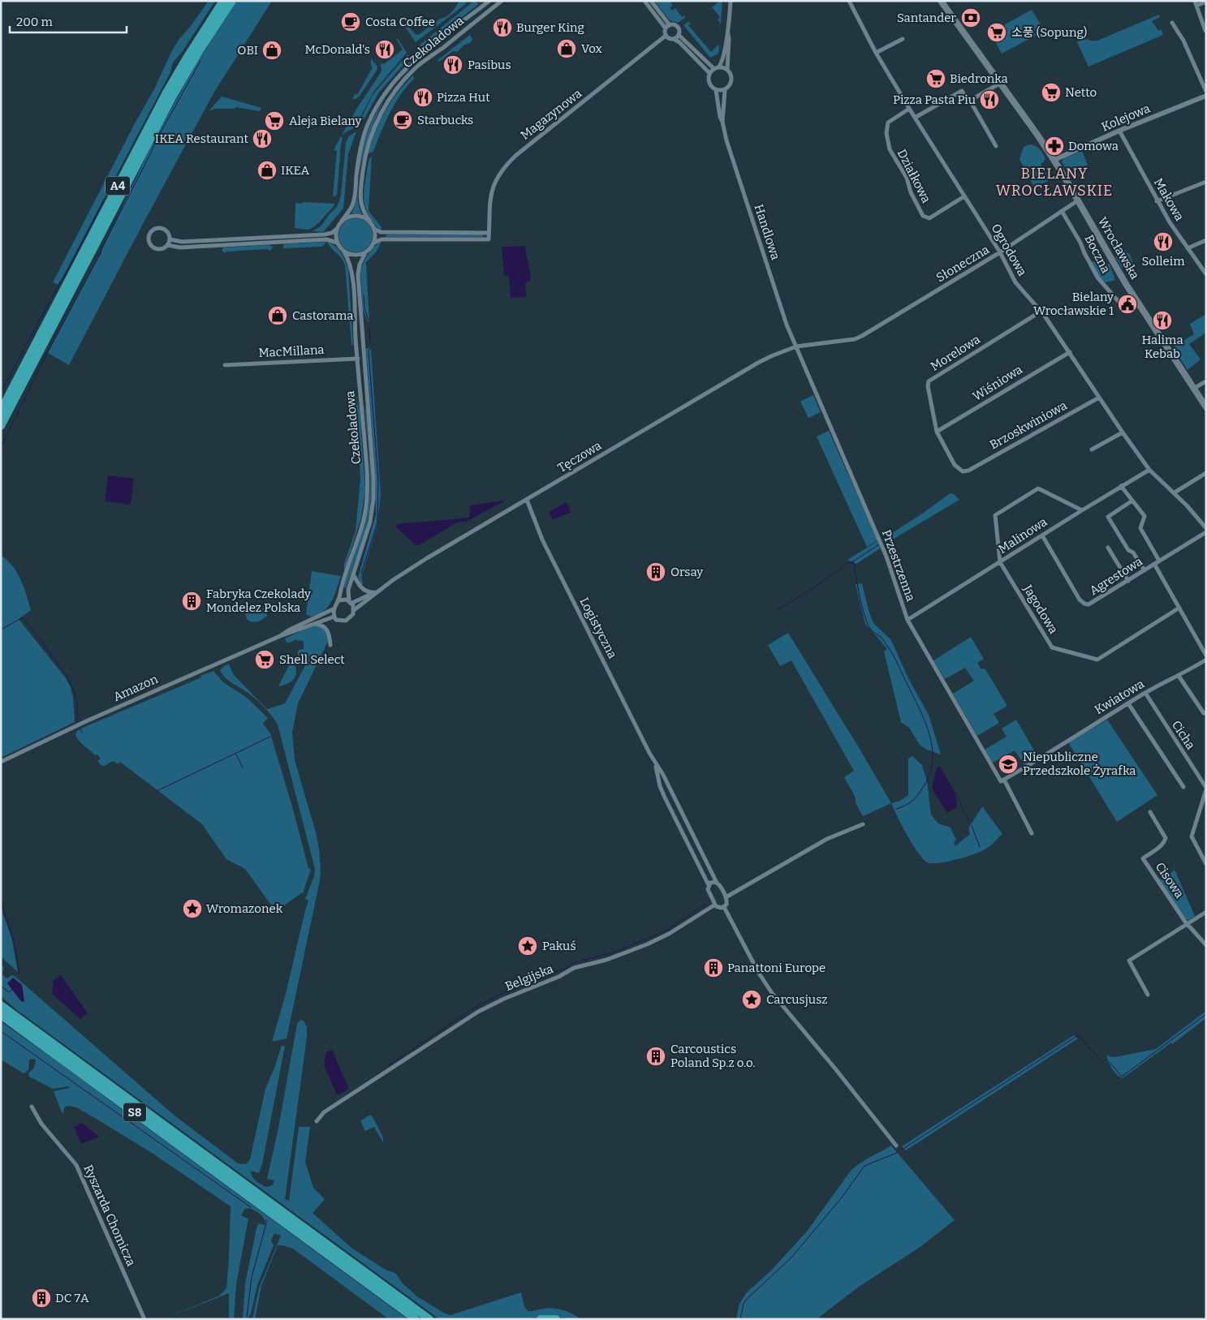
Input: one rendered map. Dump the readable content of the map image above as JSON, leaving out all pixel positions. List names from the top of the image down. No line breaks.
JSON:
{"streets":{"highway":["A4","S8"],"main road":["Wrocławska"],"street":["Czekoladowa","Magazynowa","Kolejowa","Działkowa","Makowa","Handlowa","Ogrodowa","Boczna","Słoneczna","MacMillana","Morelowa","Wiśniowa","Brzoskwiniowa","Tęczowa","Malinowa","Przestrzenna","Agrestowa","Jagodowa","Logistyczna","Amazon","Kwiatowa","Cicha","Cisowa","Belgijska","Ryszarda Chomicza"]},"crossings":[["Czekoladowa","Magazynowa"],["Czekoladowa","MacMillana"],["Czekoladowa","Tęczowa"],["Czekoladowa","Amazon"],["Kolejowa","Makowa"],["Kolejowa","Wrocławska"],["Działkowa","Ogrodowa"],["Handlowa","Tęczowa"],["Handlowa","Przestrzenna"],["Wrocławska","Boczna"],["Wrocławska","Słoneczna"],["Ogrodowa","Słoneczna"],["Ogrodowa","Morelowa"],["Ogrodowa","Wiśniowa"],["Ogrodowa","Brzoskwiniowa"],["Ogrodowa","Malinowa"],["Boczna","Słoneczna"],["Słoneczna","Tęczowa"],["Morelowa","Wiśniowa"],["Morelowa","Brzoskwiniowa"],["Tęczowa","Przestrzenna"],["Tęczowa","Logistyczna"],["Tęczowa","Amazon"],["Malinowa","Przestrzenna"],["Malinowa","Agrestowa"],["Malinowa","Jagodowa"],["Przestrzenna","Kwiatowa"],["Logistyczna","Belgijska"],["Kwiatowa","Cicha"]],"districts":["BIELANY WROCŁAWSKIE"],"places":{"bank":["Santander"],"cafe":["Costa Coffee","Starbucks"],"restaurant":["Burger King","McDonald's","Pasibus","Pizza Hut","Pizza Pasta Piu","IKEA Restaurant","Solleim","Halima Kebab"],"supermarket":["소풍 (Sopung)","Biedronka","Netto","Aleja Bielany","Shell Select"],"shop":["Vox","OBI","IKEA","Castorama"],"pharmacy":["Domowa"],"public building":["Bielany Wrocławskie 1"],"building":["Orsay","Fabryka Czekolady Mondelez Polska","Panattoni Europe","Carcoustics Poland Sp.z o.o.","DC 7A"],"school or university":["Niepubliczne Przedszkole Żyrafka"],"place":["Wromazonek","Pakuś","Carcusjusz"]},"scale_bar":"200 m"}
